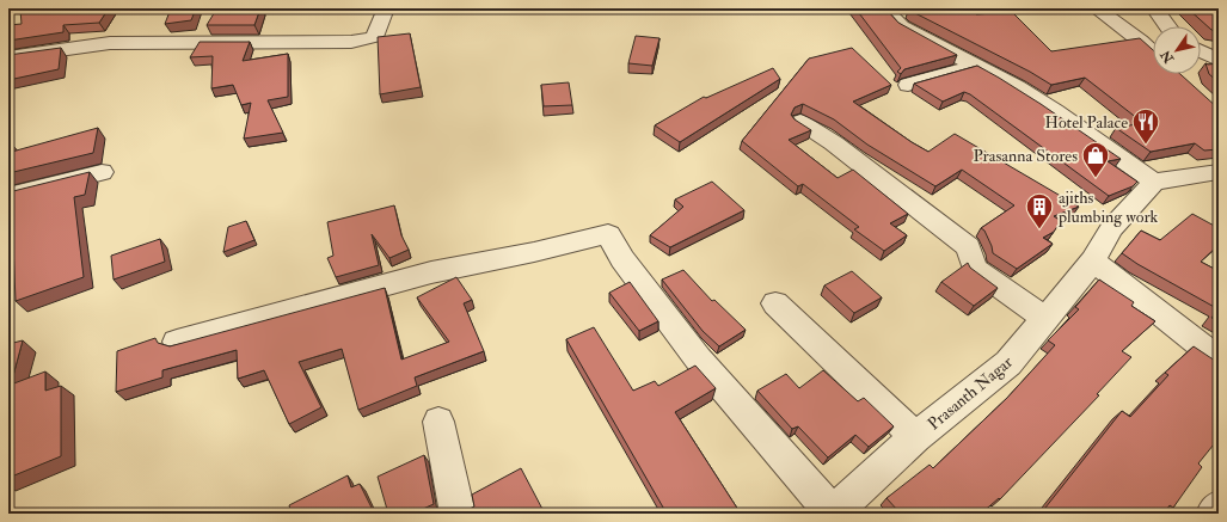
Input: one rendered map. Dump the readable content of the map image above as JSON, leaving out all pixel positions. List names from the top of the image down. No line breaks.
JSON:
{"streets":{"street":["Prasanth Nagar"]},"places":{"restaurant":["Hotel Palace"],"shop":["Prasanna Stores"],"building":["ajiths plumbing work"]},"north":"bottom left"}
